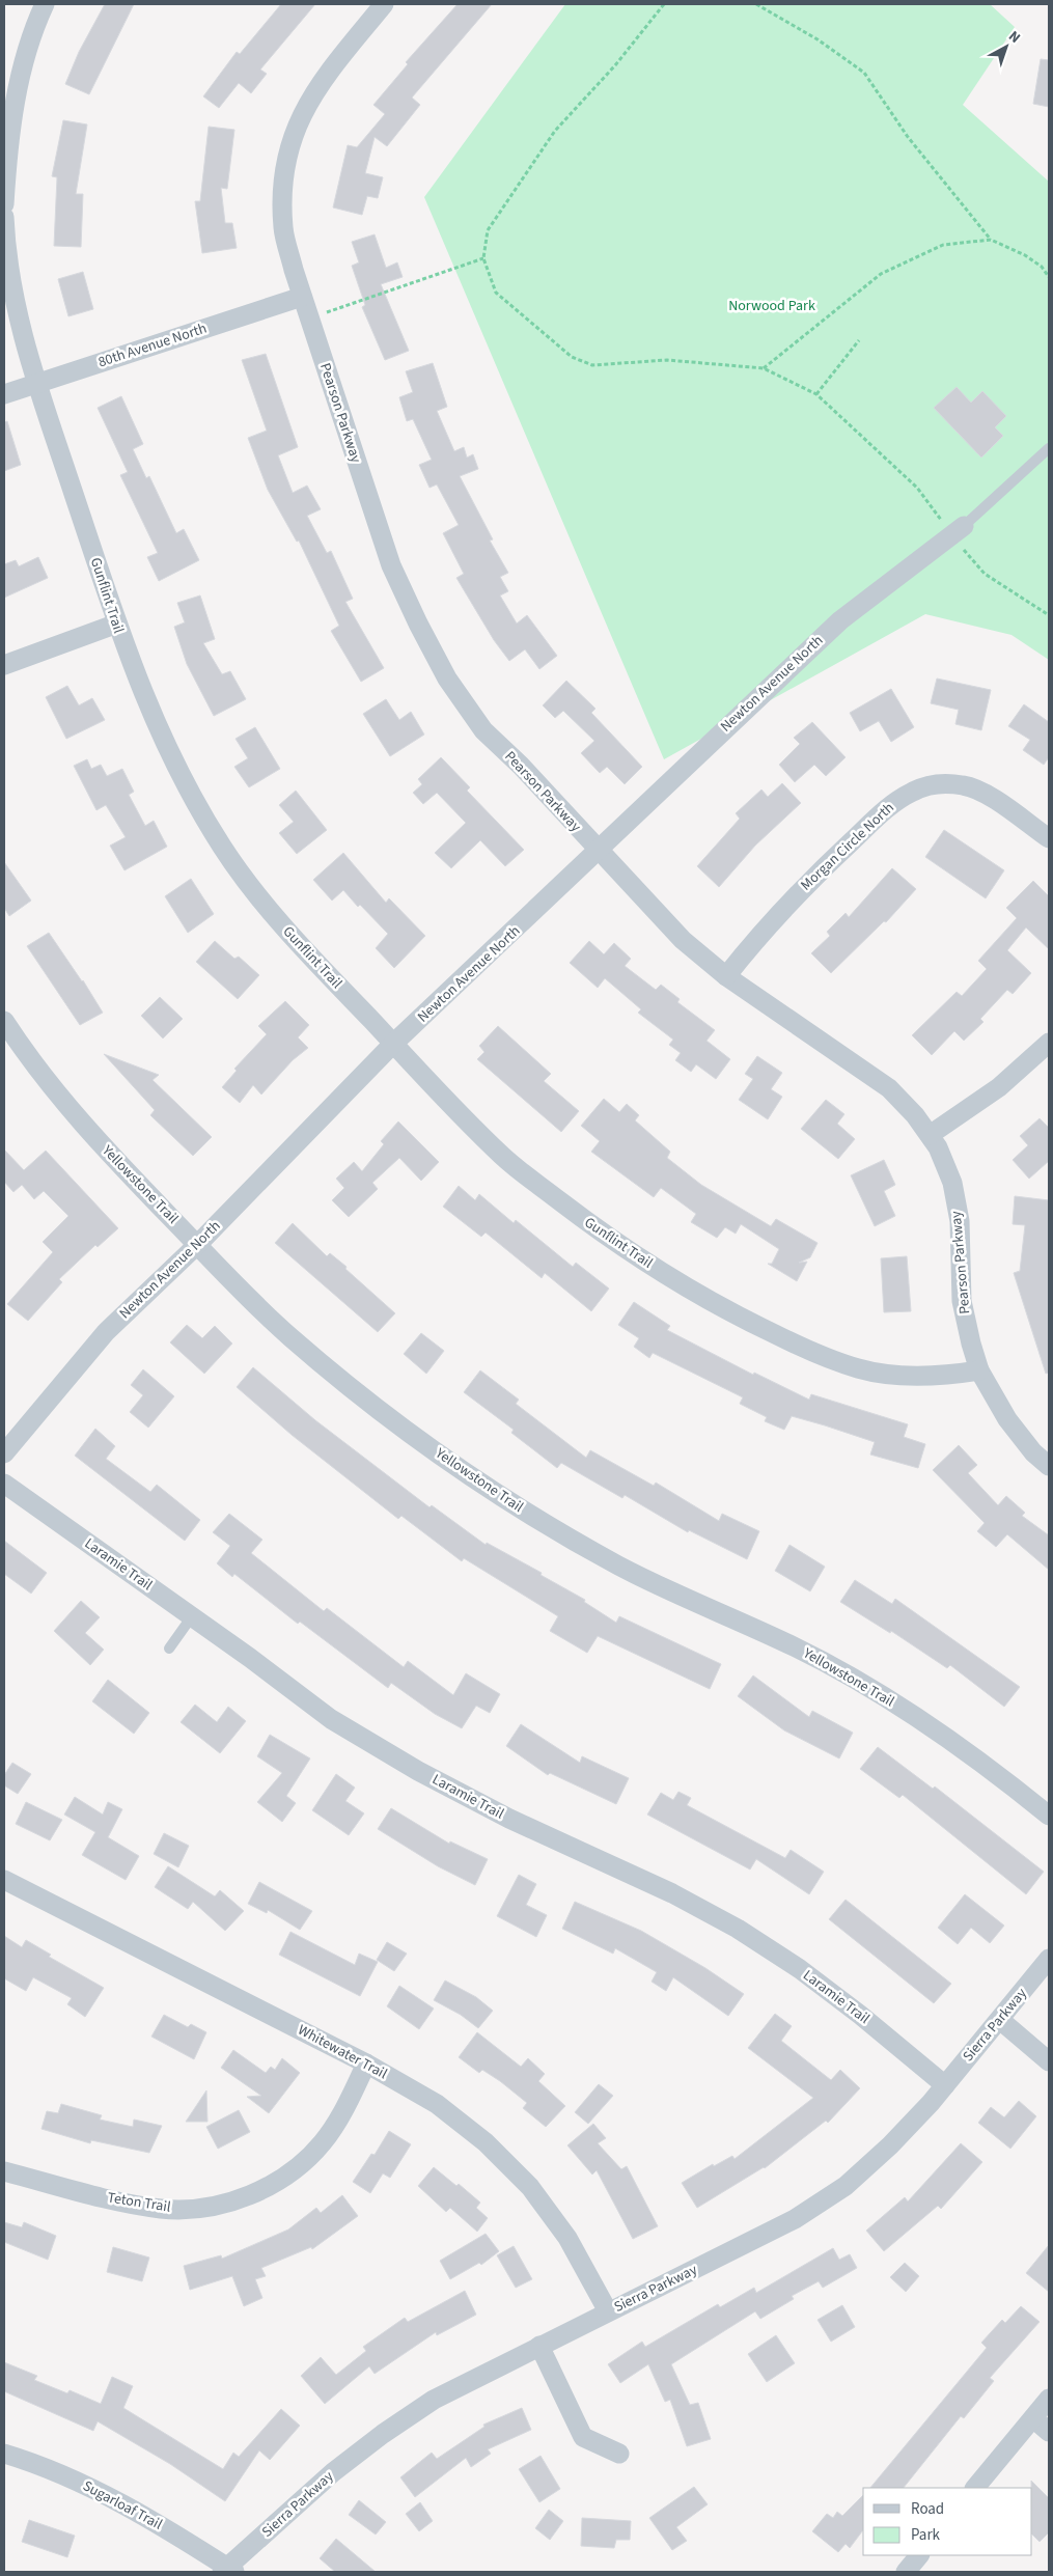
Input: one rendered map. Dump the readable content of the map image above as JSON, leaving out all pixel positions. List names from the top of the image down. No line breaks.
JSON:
{"streets":{"street":["80th Avenue North","Pearson Parkway","Gunflint Trail","Newton Avenue North","Morgan Circle North","Yellowstone Trail","Laramie Trail","Sierra Parkway","Whitewater Trail","Teton Trail","Sugarloaf Trail"]},"crossings":[["80th Avenue North","Pearson Parkway"],["80th Avenue North","Gunflint Trail"],["Pearson Parkway","Gunflint Trail"],["Pearson Parkway","Newton Avenue North"],["Pearson Parkway","Morgan Circle North"],["Gunflint Trail","Newton Avenue North"],["Newton Avenue North","Yellowstone Trail"],["Laramie Trail","Sierra Parkway"],["Sierra Parkway","Whitewater Trail"],["Sierra Parkway","Sugarloaf Trail"],["Whitewater Trail","Teton Trail"]],"parks":["Norwood Park"],"legend":["Road","Park"],"north":"top right"}
